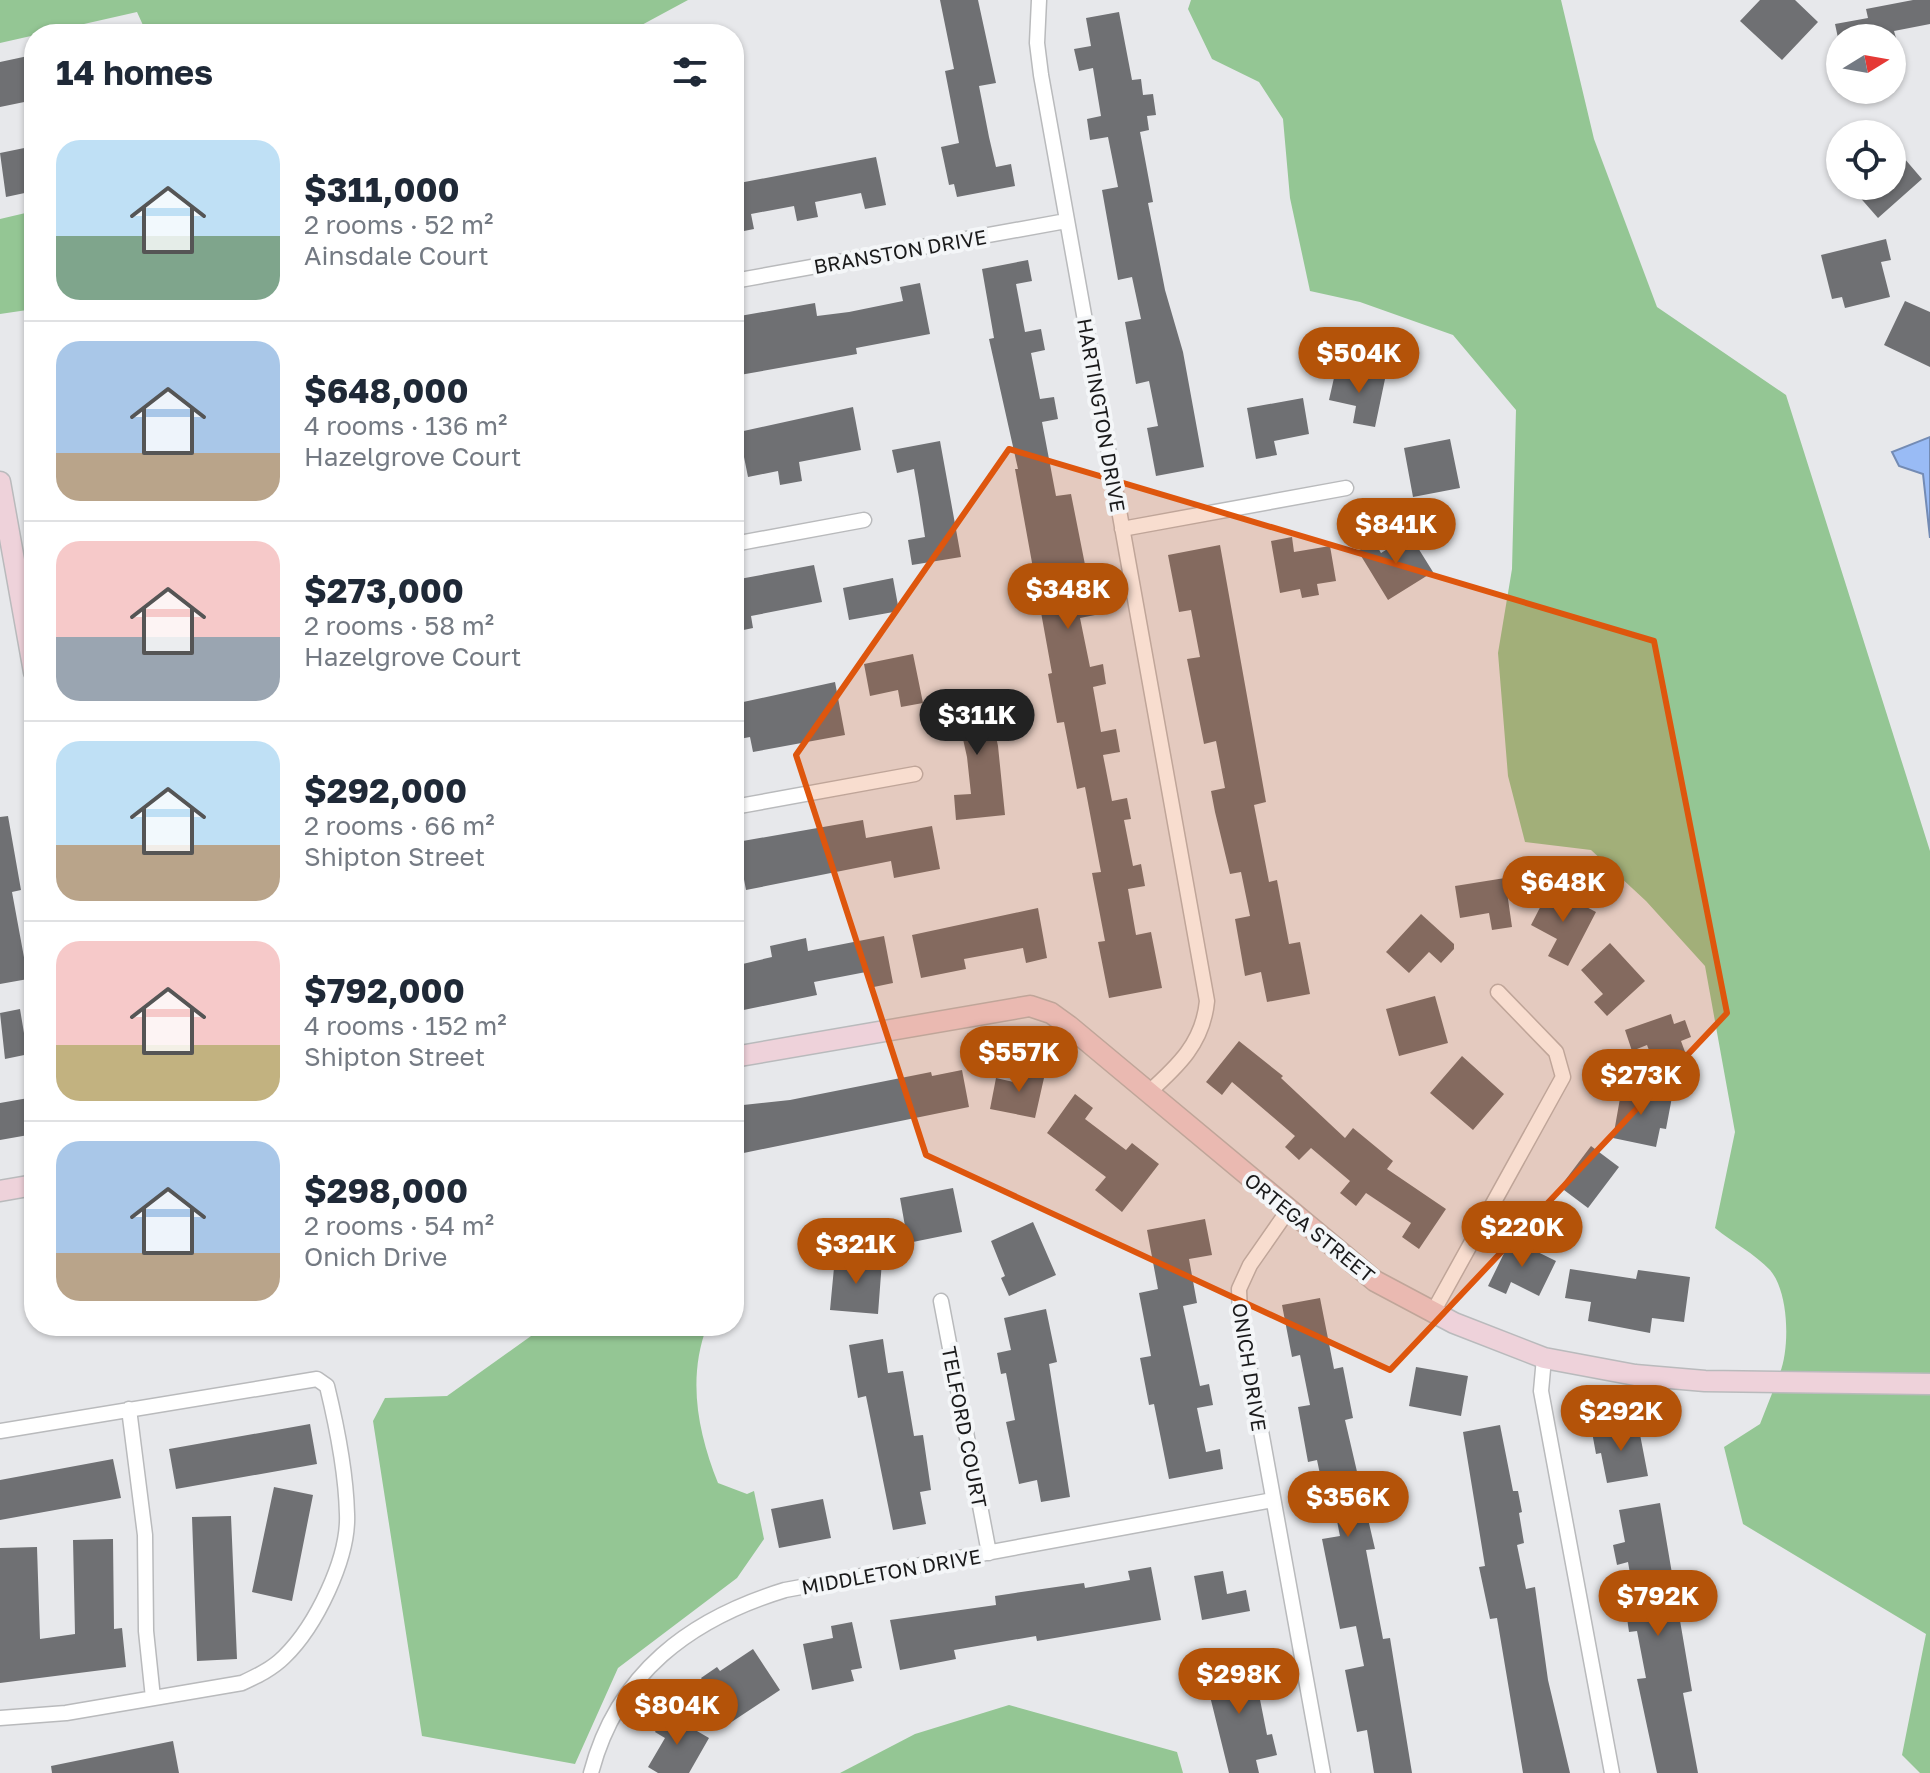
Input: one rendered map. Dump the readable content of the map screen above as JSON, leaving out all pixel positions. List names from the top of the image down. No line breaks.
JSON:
{"streets":{"street":["BRANSTON DRIVE","HARTINGTON DRIVE","ORTEGA STREET","ONICH DRIVE","TELFORD COURT","MIDDLETON DRIVE"]},"crossings":[["BRANSTON DRIVE","HARTINGTON DRIVE"],["HARTINGTON DRIVE","ORTEGA STREET"],["ORTEGA STREET","ONICH DRIVE"],["ONICH DRIVE","MIDDLETON DRIVE"],["TELFORD COURT","MIDDLETON DRIVE"]],"north":"right","page":{"heading":"14 homes","list":[{"name":"$311,000","note":"2 rooms · 52 m² · Ainsdale Court"},{"name":"$648,000","note":"4 rooms · 136 m² · Hazelgrove Court"},{"name":"$273,000","note":"2 rooms · 58 m² · Hazelgrove Court"},{"name":"$292,000","note":"2 rooms · 66 m² · Shipton Street"},{"name":"$792,000","note":"4 rooms · 152 m² · Shipton Street"},{"name":"$298,000","note":"2 rooms · 54 m² · Onich Drive"}],"price":["$504K","$841K","$348K","$311K","$648K","$557K","$273K","$220K","$321K","$292K","$356K","$792K","$298K","$804K"]}}
